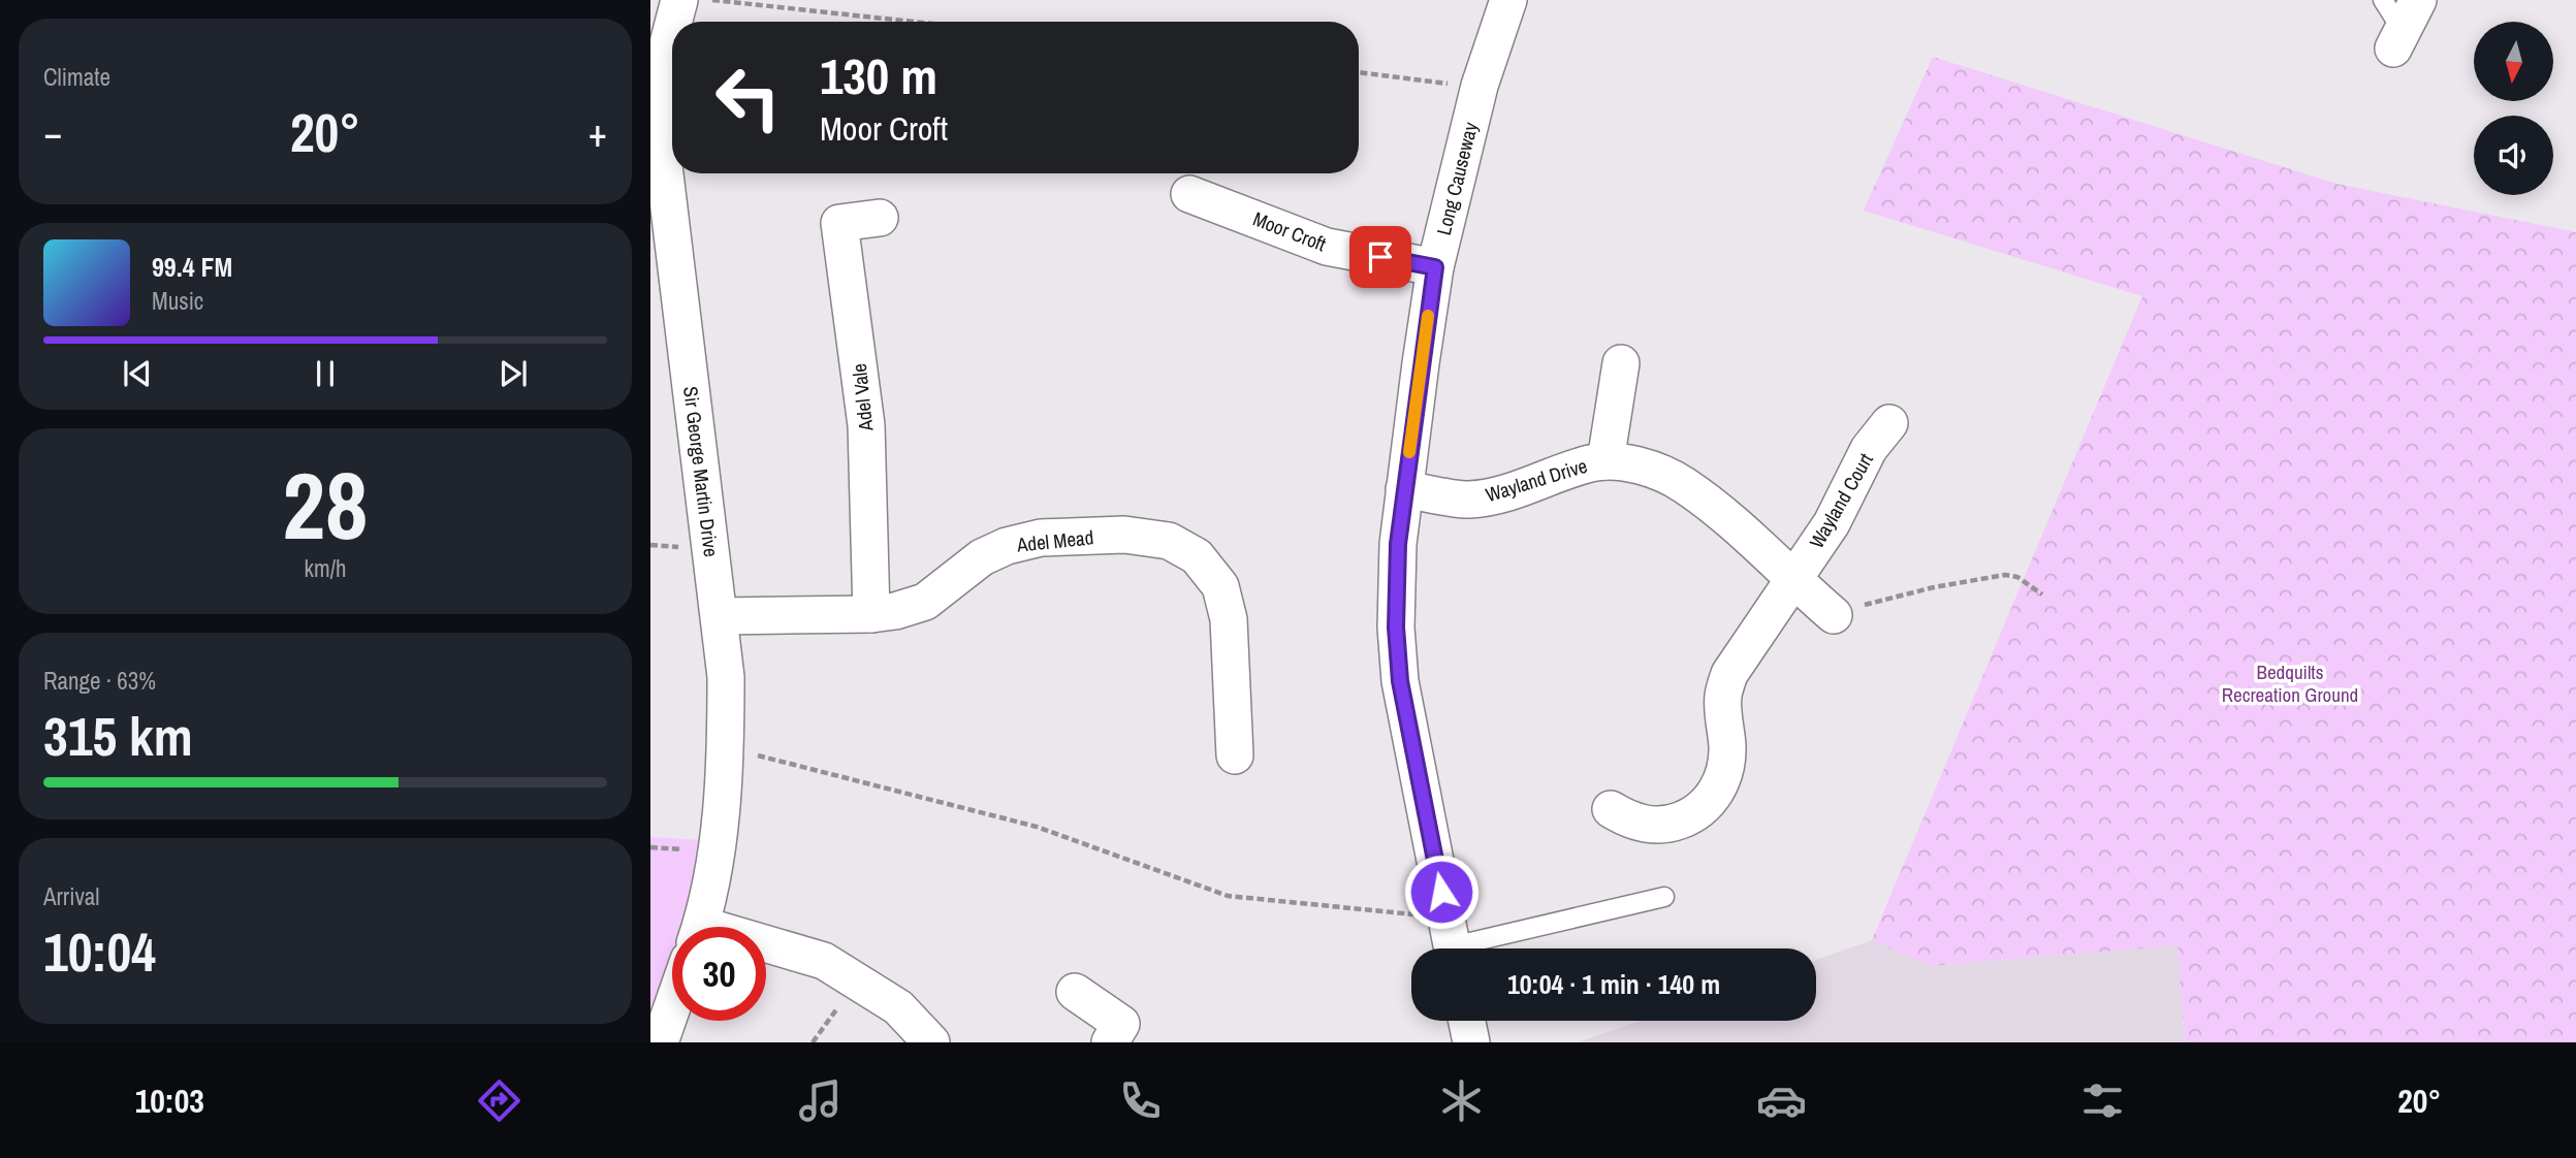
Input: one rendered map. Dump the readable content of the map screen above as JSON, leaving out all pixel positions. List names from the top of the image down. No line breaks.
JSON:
{"streets":{"street":["Long Causeway","Moor Croft","Adel Vale","Sir George Martin Drive","Wayland Drive","Wayland Court","Adel Mead"]},"crossings":[["Long Causeway","Moor Croft"],["Long Causeway","Wayland Drive"],["Adel Vale","Adel Mead"],["Sir George Martin Drive","Adel Mead"],["Wayland Drive","Wayland Court"]],"parks":["Bedquilts Recreation Ground"],"north":"bottom","page":{"tile":["Climate",["28","km/h"],["Range · 63%","315 km"],["Arrival","10:04"]],"turn":["130 m","Moor Croft"],"heat":["−","20°","+"],"song":["99.4 FM","Music"],"limit":"30","trip":"10:04 · 1 min · 140 m","tabs":["10:03","20°"]}}
